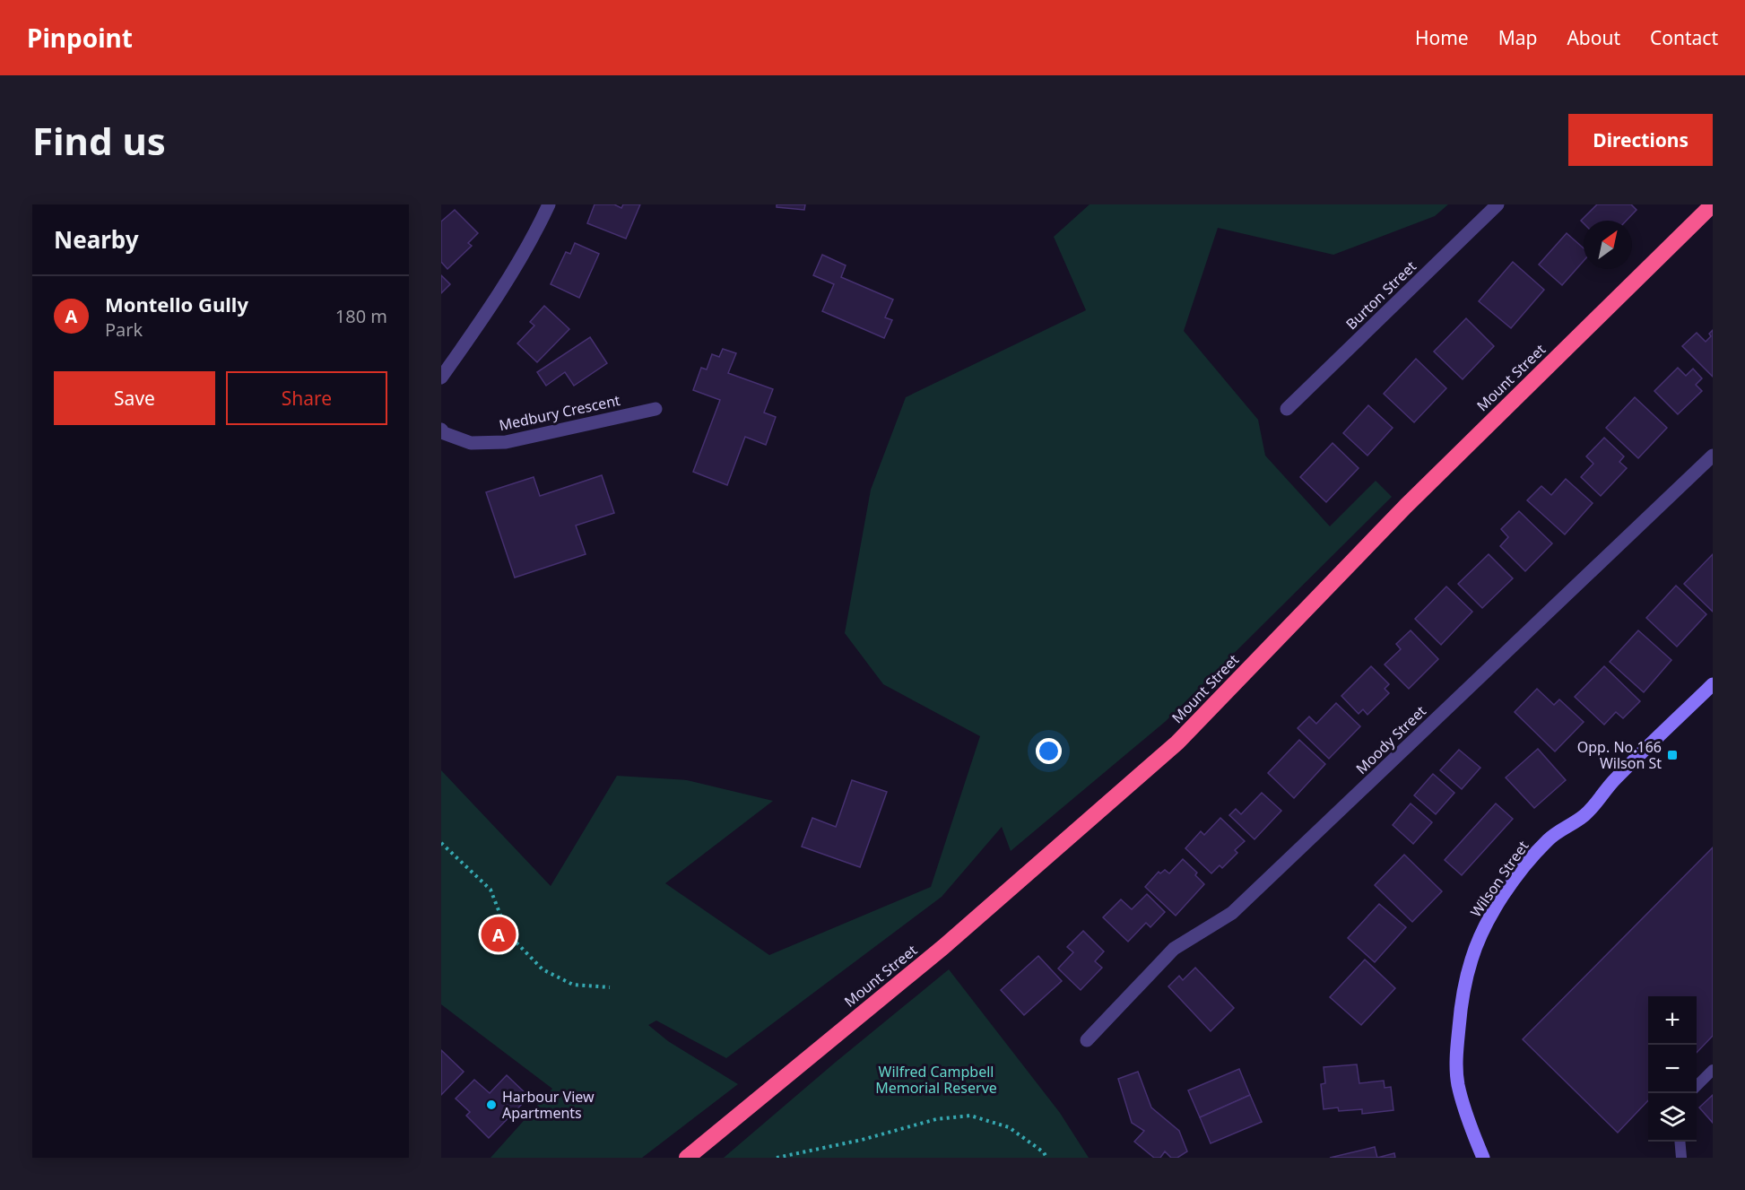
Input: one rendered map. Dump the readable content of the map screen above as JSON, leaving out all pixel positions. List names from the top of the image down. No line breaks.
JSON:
{"streets":{"highway":["Mount Street"],"street":["Burton Street","Medbury Crescent","Moody Street","Wilson Street"]},"parks":["Wilfred Campbell Memorial Reserve"],"places":{"transit":["Opp. No.166 Wilson St"],"other":["Harbour View Apartments"]},"north":"top right","page":{"header":"Pinpoint","nav":["Home","Map","About","Contact"],"buttons":["Directions",["Save","Share"]],"title":"Find us","heading":"Nearby","list":[{"mark":"A","name":"Montello Gully","note":"Park","value":"180 m"}],"pins":"A","map_buttons":["+","−"]}}
